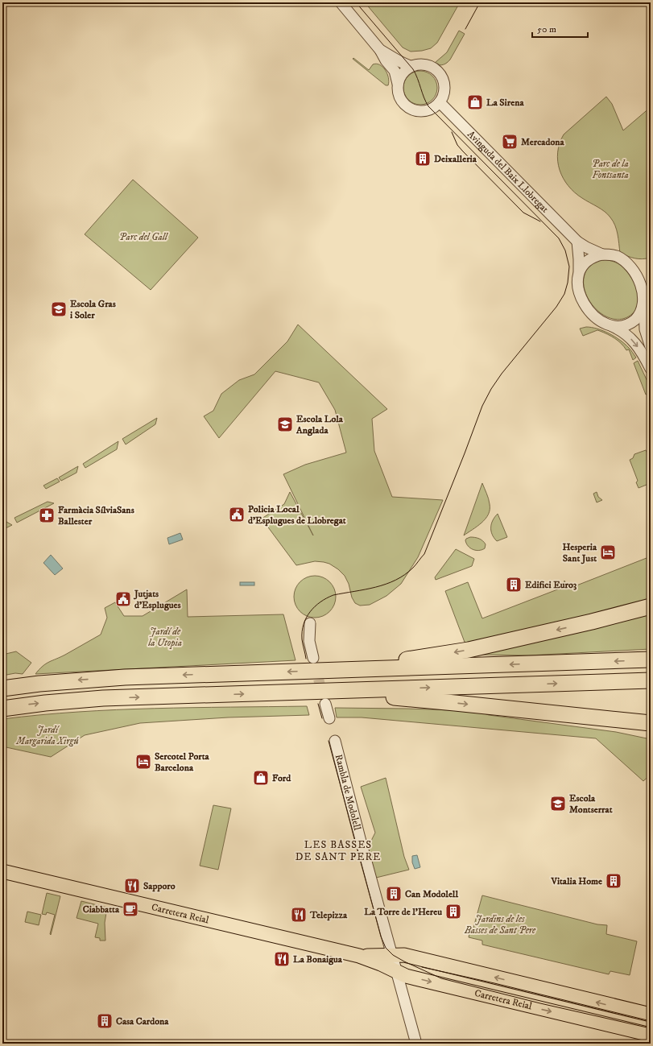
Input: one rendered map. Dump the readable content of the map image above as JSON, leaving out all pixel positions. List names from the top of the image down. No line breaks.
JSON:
{"streets":{"main road":["Carretera Reial"],"street":["Avinguda del Baix Llobregat","Rambla de Modolell"]},"crossings":[["Rambla de Modolell","Carretera Reial"]],"districts":["LES BASSES DE SANT PERE"],"parks":["Parc de la Fontsanta","Parc del Gall","Jardí de la Utopia","Jardí Margarida Xirgú","Jardins de les Basses de Sant Pere"],"places":{"shop":["La Sirena","Ford"],"supermarket":["Mercadona"],"building":["Deixalleria","Edifici Euro3","Vitalia Home","Can Modolell","La Torre de l'Hereu","Casa Cardona"],"school or university":["Escola Gras i Soler","Escola Lola Anglada","Escola Montserrat"],"public building":["Policia Local d'Esplugues de Llobregat","Jutjats d'Esplugues"],"pharmacy":["Farmàcia SílviaSans Ballester"],"hotel":["Hesperia Sant Just","Sercotel Porta Barcelona"],"restaurant":["Sapporo","Telepizza","La Bonaigua"],"cafe":["Ciabbatta"]},"scale_bar":"50 m"}
